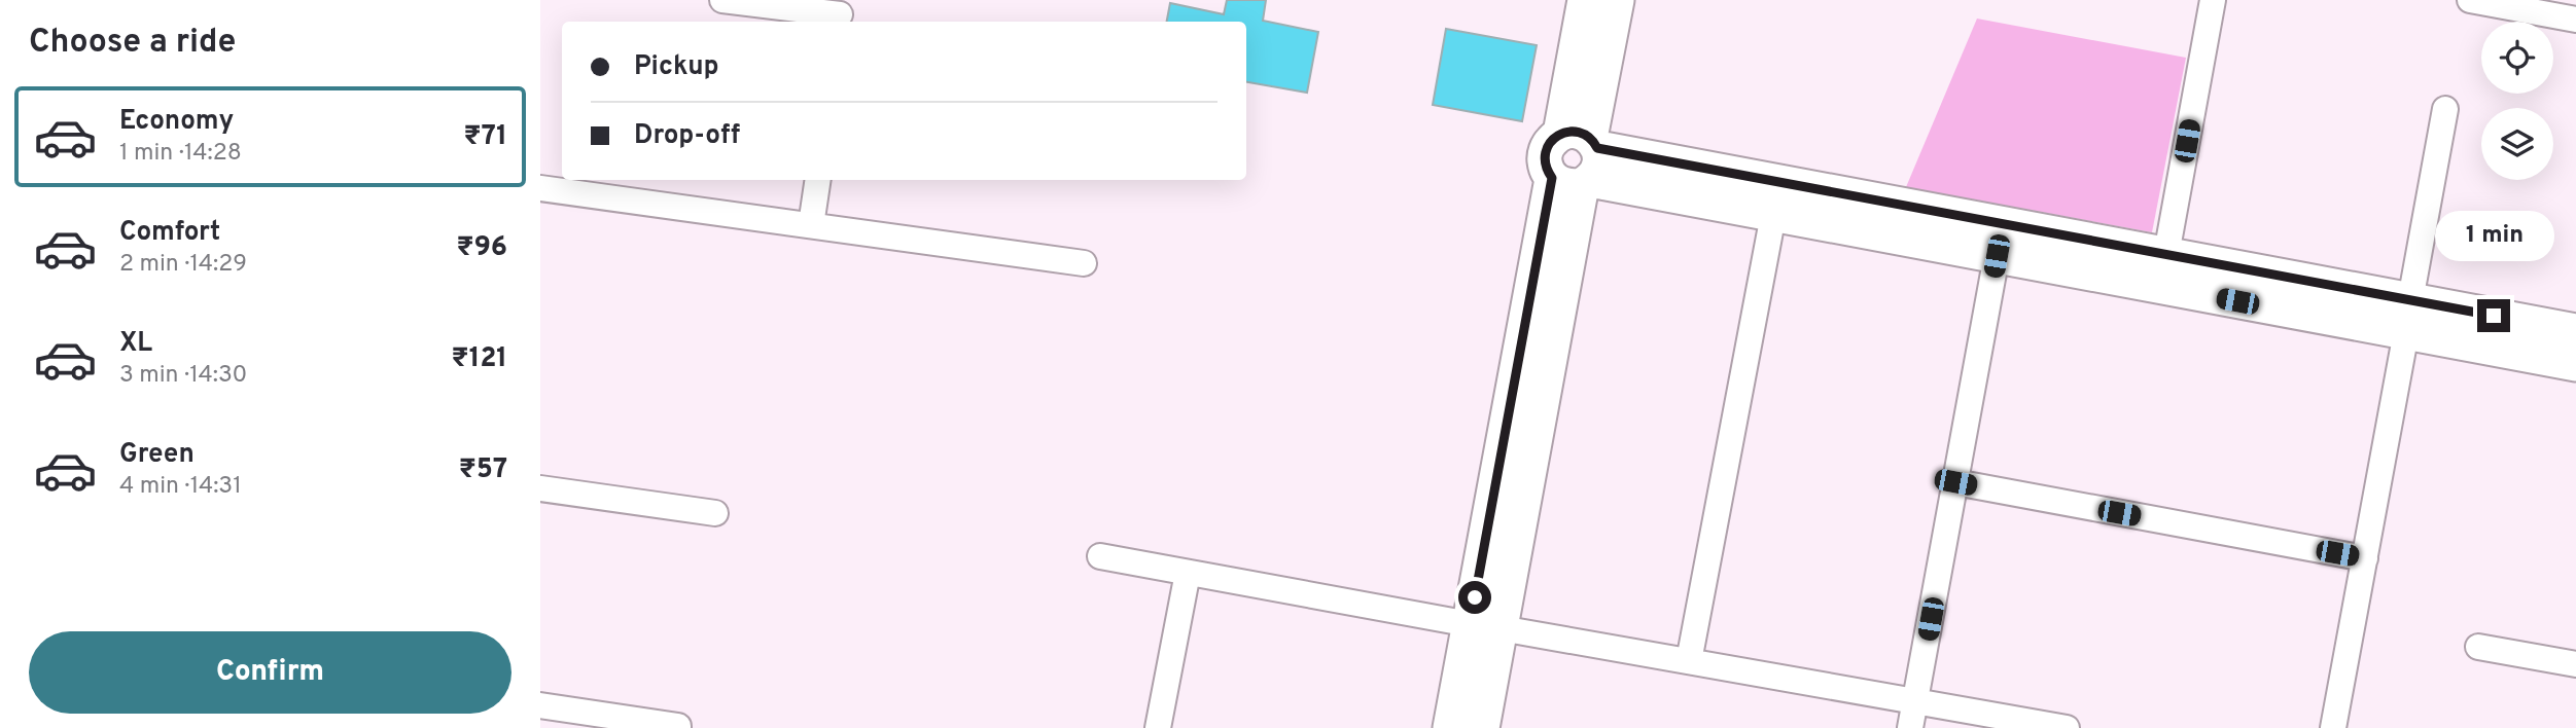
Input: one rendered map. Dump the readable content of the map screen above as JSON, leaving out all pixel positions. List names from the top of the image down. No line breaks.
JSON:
{"page":{"heading":"Choose a ride","banner":["Pickup","Drop-off"],"list":[{"name":"Economy","note":"1 min · 14:28","value":"₹71"},{"name":"Comfort","note":"2 min · 14:29","value":"₹96"},{"name":"XL","note":"3 min · 14:30","value":"₹121"},{"name":"Green","note":"4 min · 14:31","value":"₹57"}],"bubble":"1 min","buttons":"Confirm"}}
